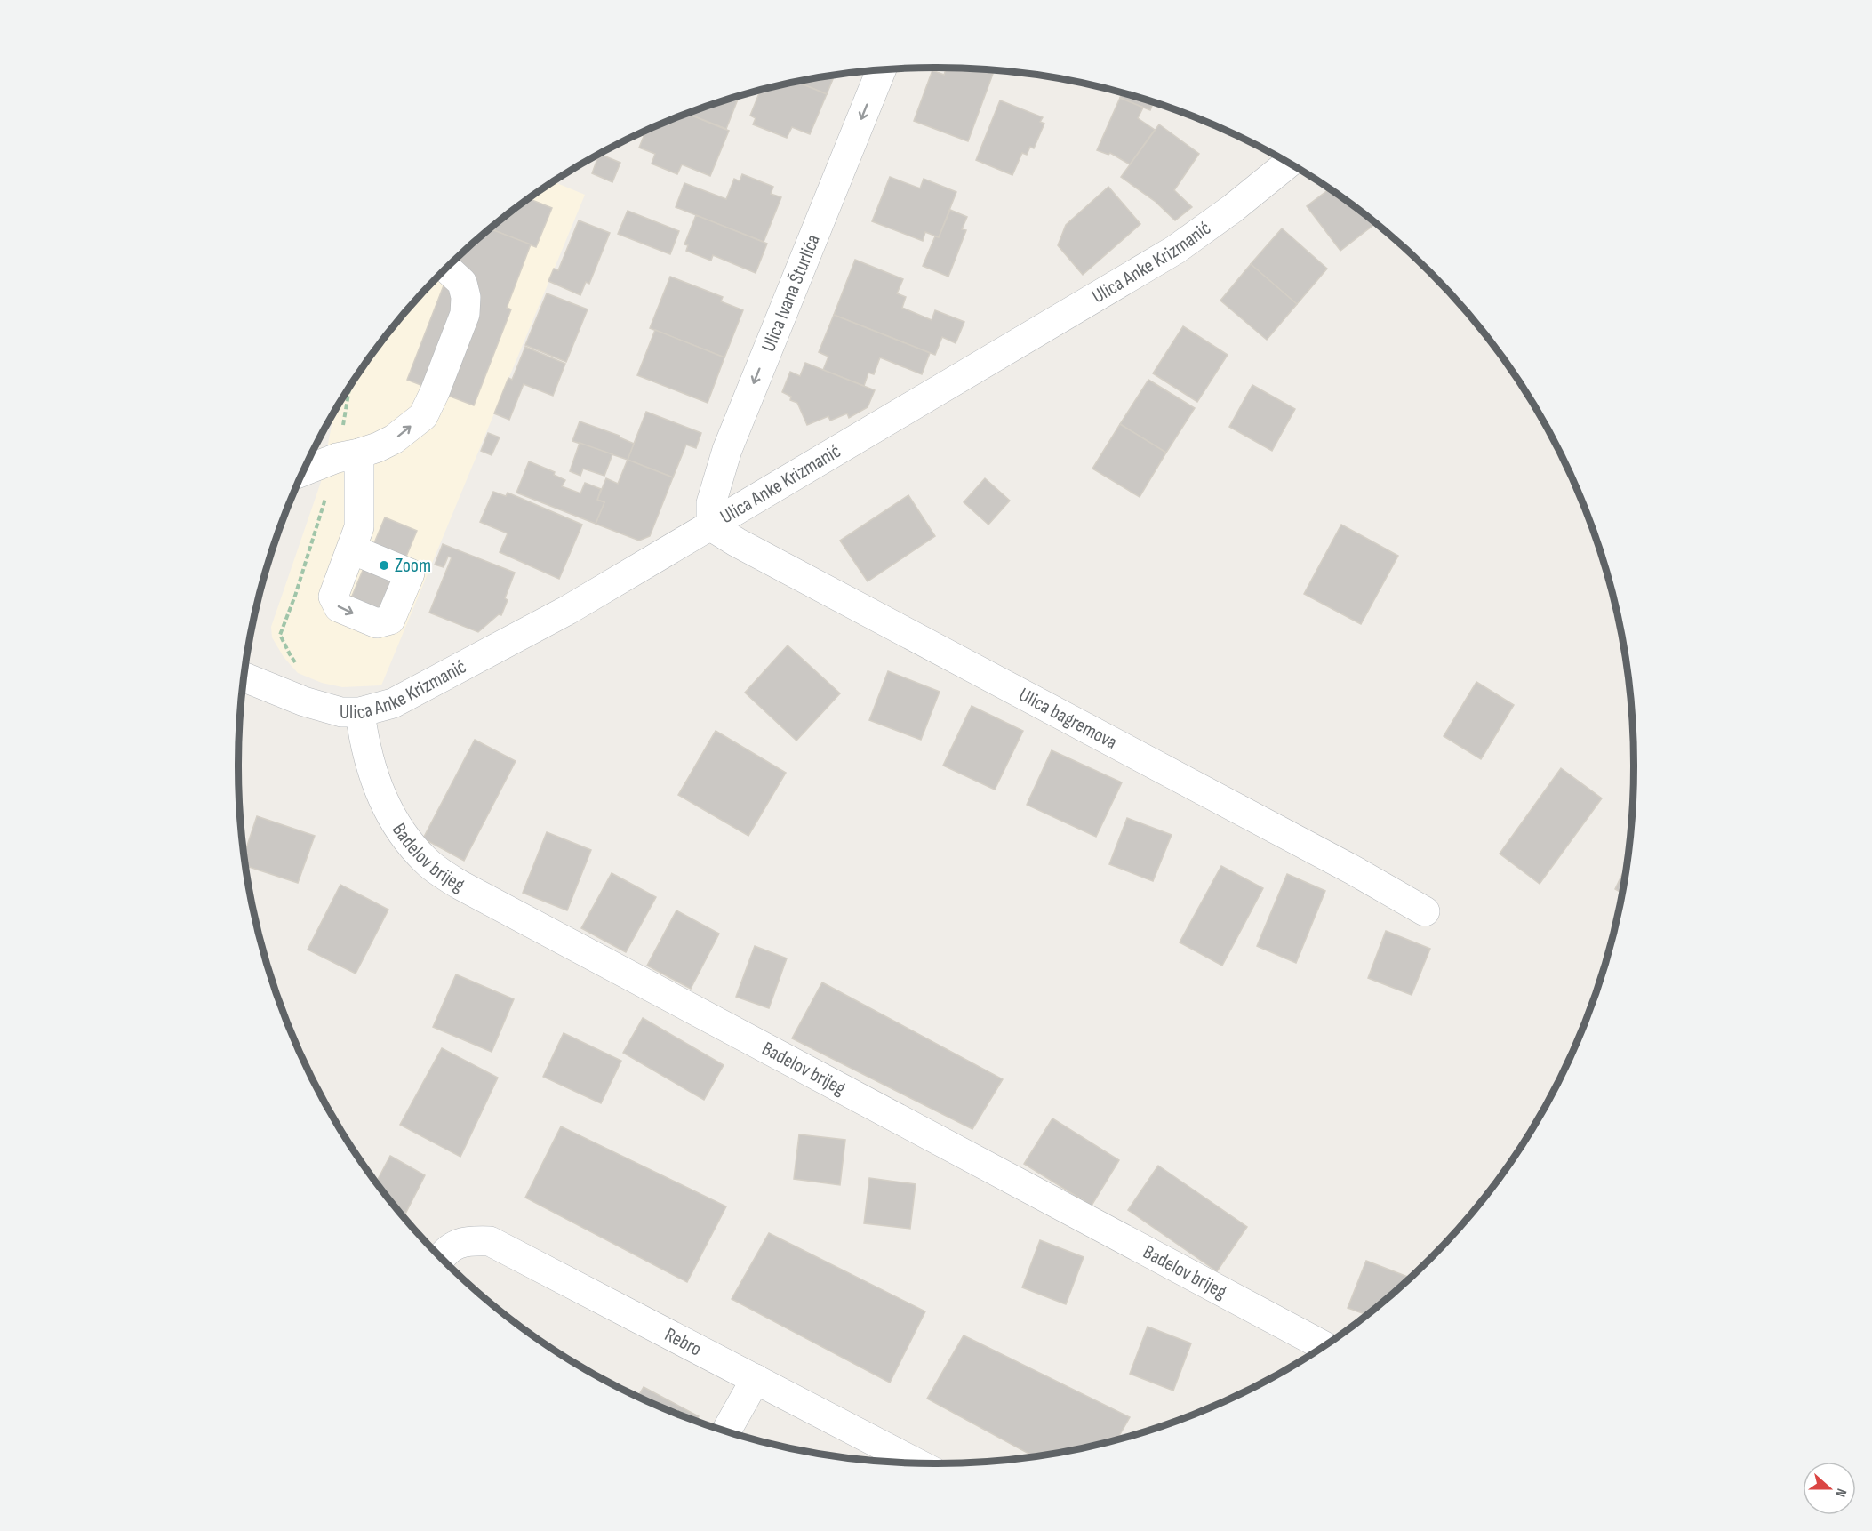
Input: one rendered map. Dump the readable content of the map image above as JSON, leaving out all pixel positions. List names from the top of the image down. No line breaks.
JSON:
{"streets":{"street":["Ulica Anke Krizmanić","Ulica Ivana Šturlića","Ulica bagremova","Badelov brijeg","Rebro"]},"crossings":[["Ulica Anke Krizmanić","Ulica Ivana Šturlića"],["Ulica Anke Krizmanić","Ulica bagremova"],["Ulica Anke Krizmanić","Badelov brijeg"],["Ulica Ivana Šturlića","Ulica bagremova"]],"one_way":["Ulica Ivana Šturlića"],"places":["Zoom"],"north":"right"}
